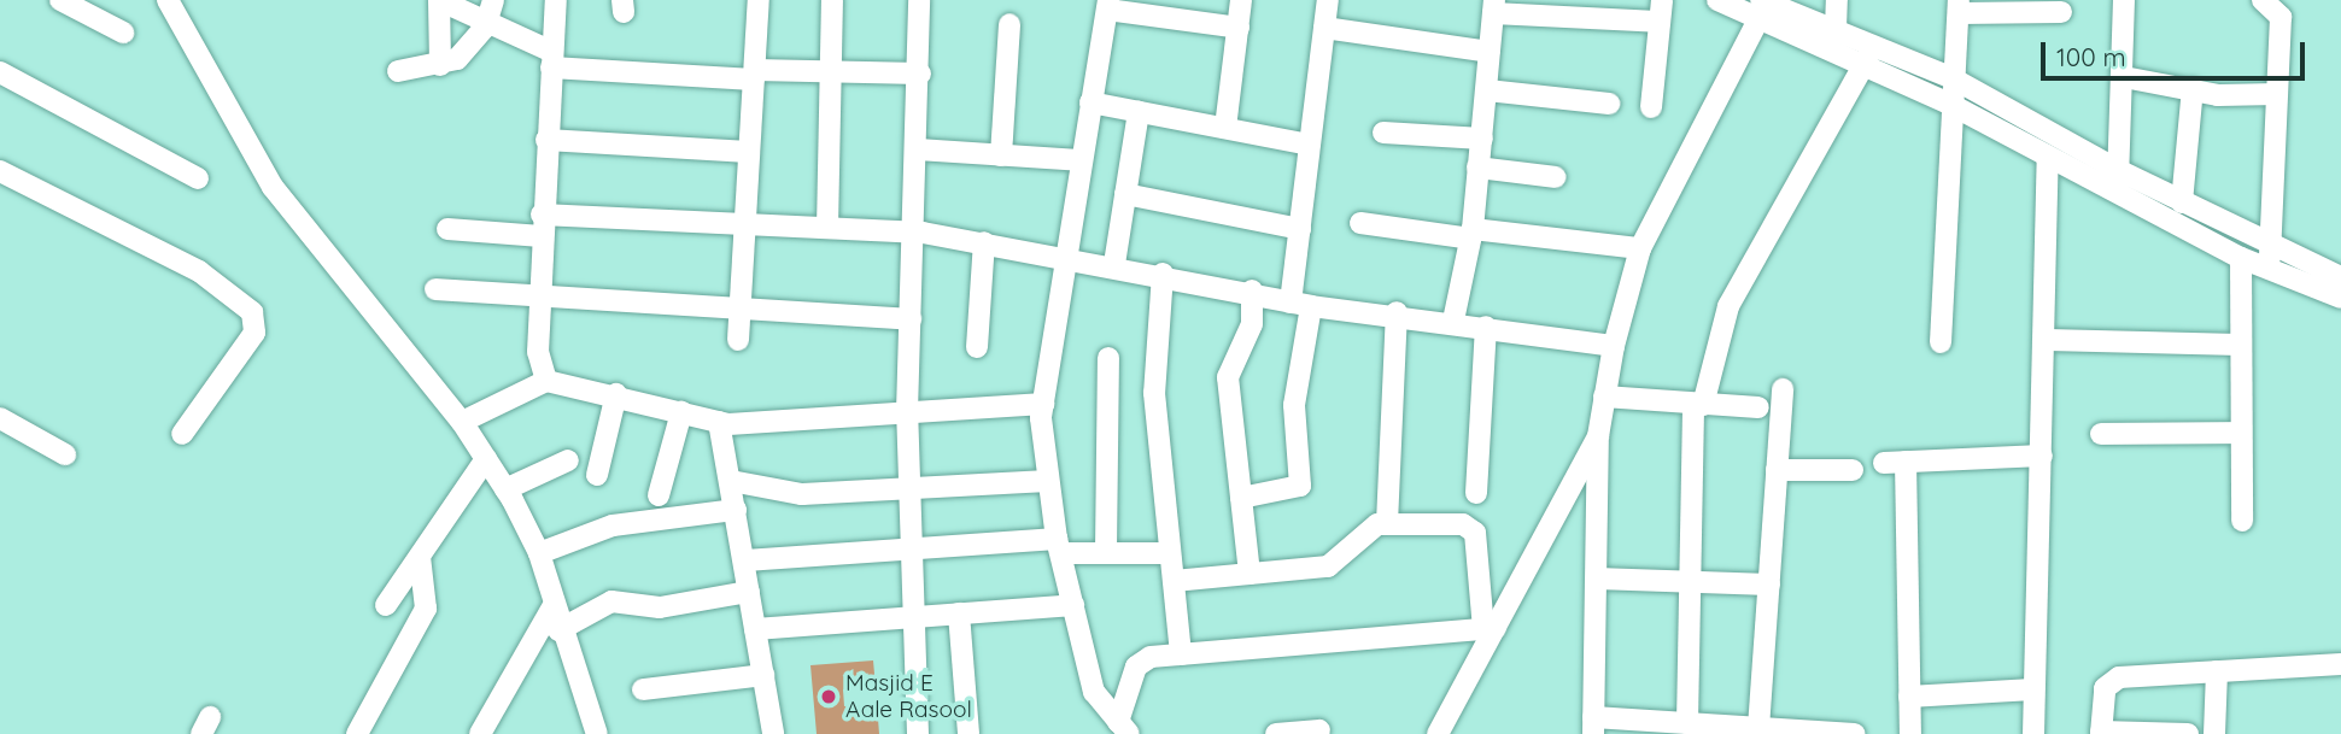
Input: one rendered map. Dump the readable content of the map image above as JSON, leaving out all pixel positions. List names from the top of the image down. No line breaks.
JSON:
{"places":["Masjid E Aale Rasool"],"scale_bar":"100 m"}
